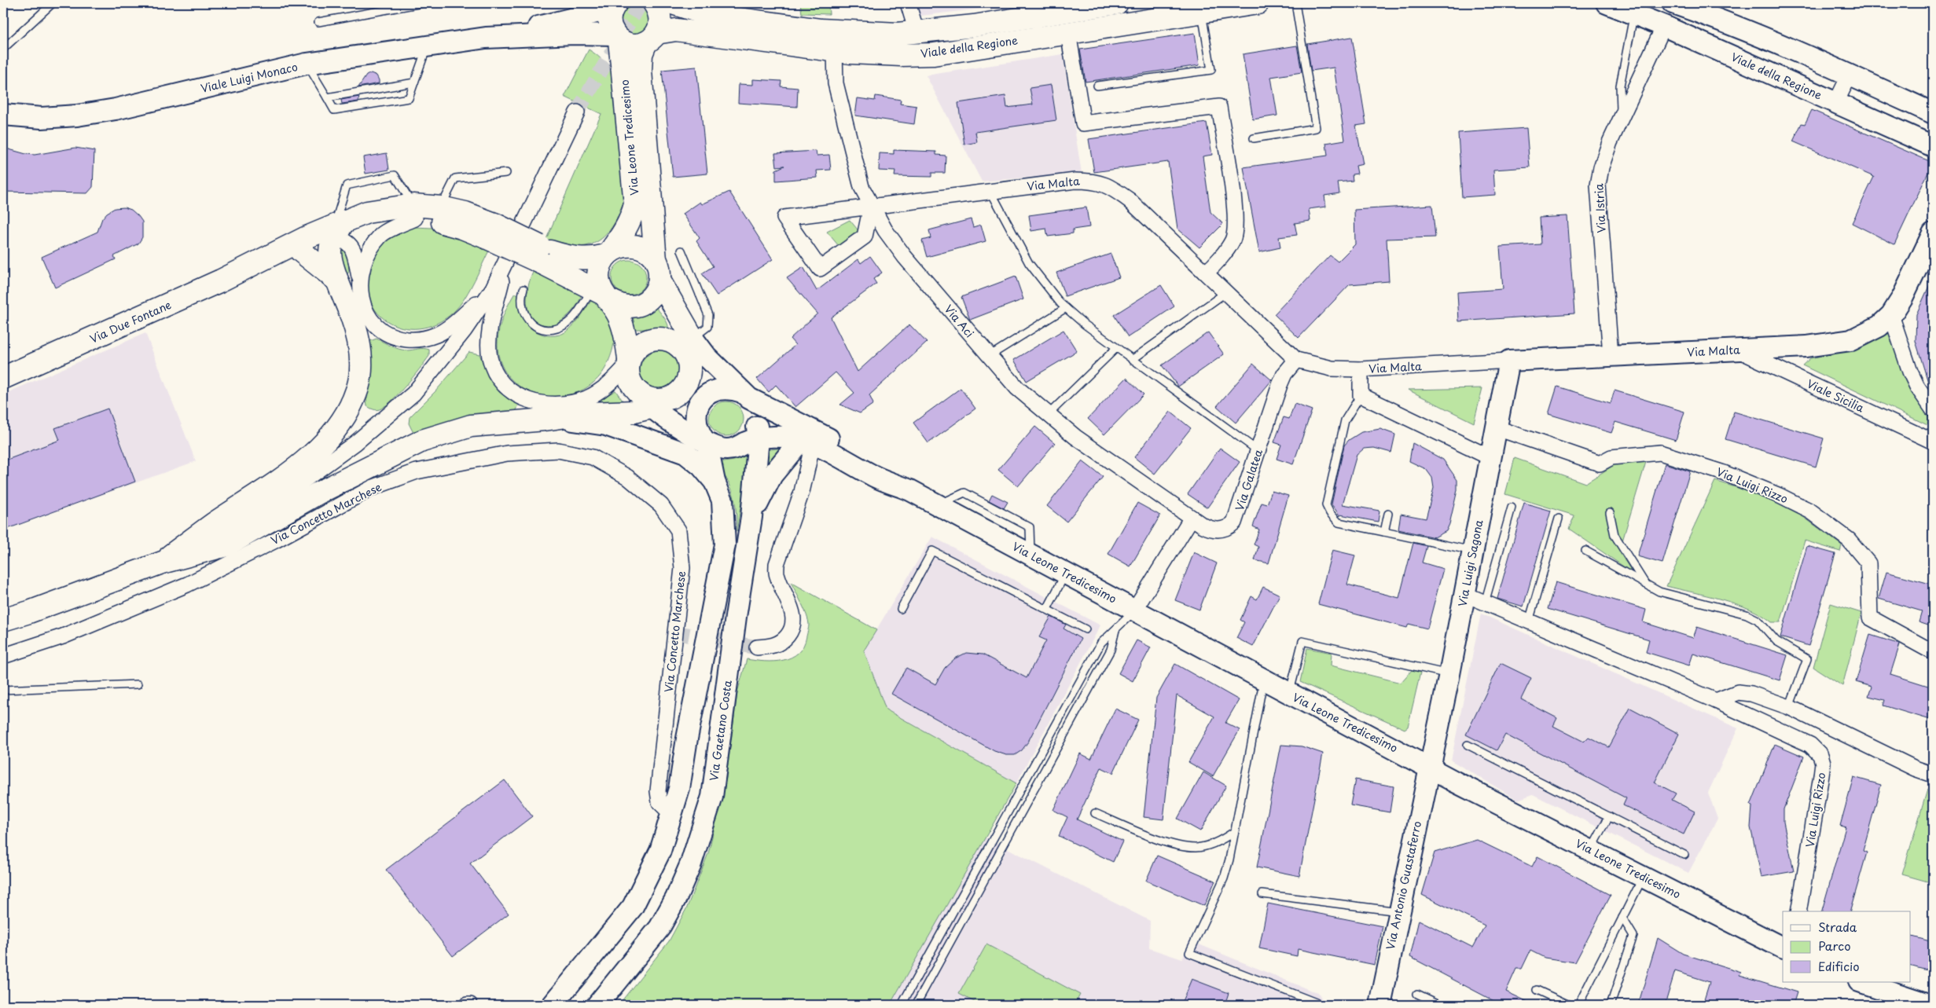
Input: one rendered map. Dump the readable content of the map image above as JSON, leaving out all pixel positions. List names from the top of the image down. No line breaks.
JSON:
{"streets":{"main road":["Viale della Regione","Via Leone Tredicesimo","Via Due Fontane"],"street":["Viale Luigi Monaco","Via Malta","Via Istria","Via Aci","Viale Sicilia","Via Galatea","Via Luigi Rizzo","Via Concetto Marchese","Via Luigi Sagona","Via Gaetano Costa","Via Antonio Guastaferro"]},"crossings":[["Viale della Regione","Via Leone Tredicesimo"],["Viale della Regione","Via Istria"],["Viale della Regione","Via Aci"],["Via Leone Tredicesimo","Via Luigi Sagona"],["Via Leone Tredicesimo","Via Antonio Guastaferro"],["Via Malta","Via Istria"],["Via Malta","Via Aci"],["Via Malta","Viale Sicilia"],["Via Malta","Via Galatea"],["Via Malta","Via Luigi Sagona"],["Via Aci","Via Galatea"],["Via Luigi Rizzo","Via Luigi Sagona"],["Via Luigi Sagona","Via Antonio Guastaferro"]],"legend":["Strada","Parco","Edificio"]}
